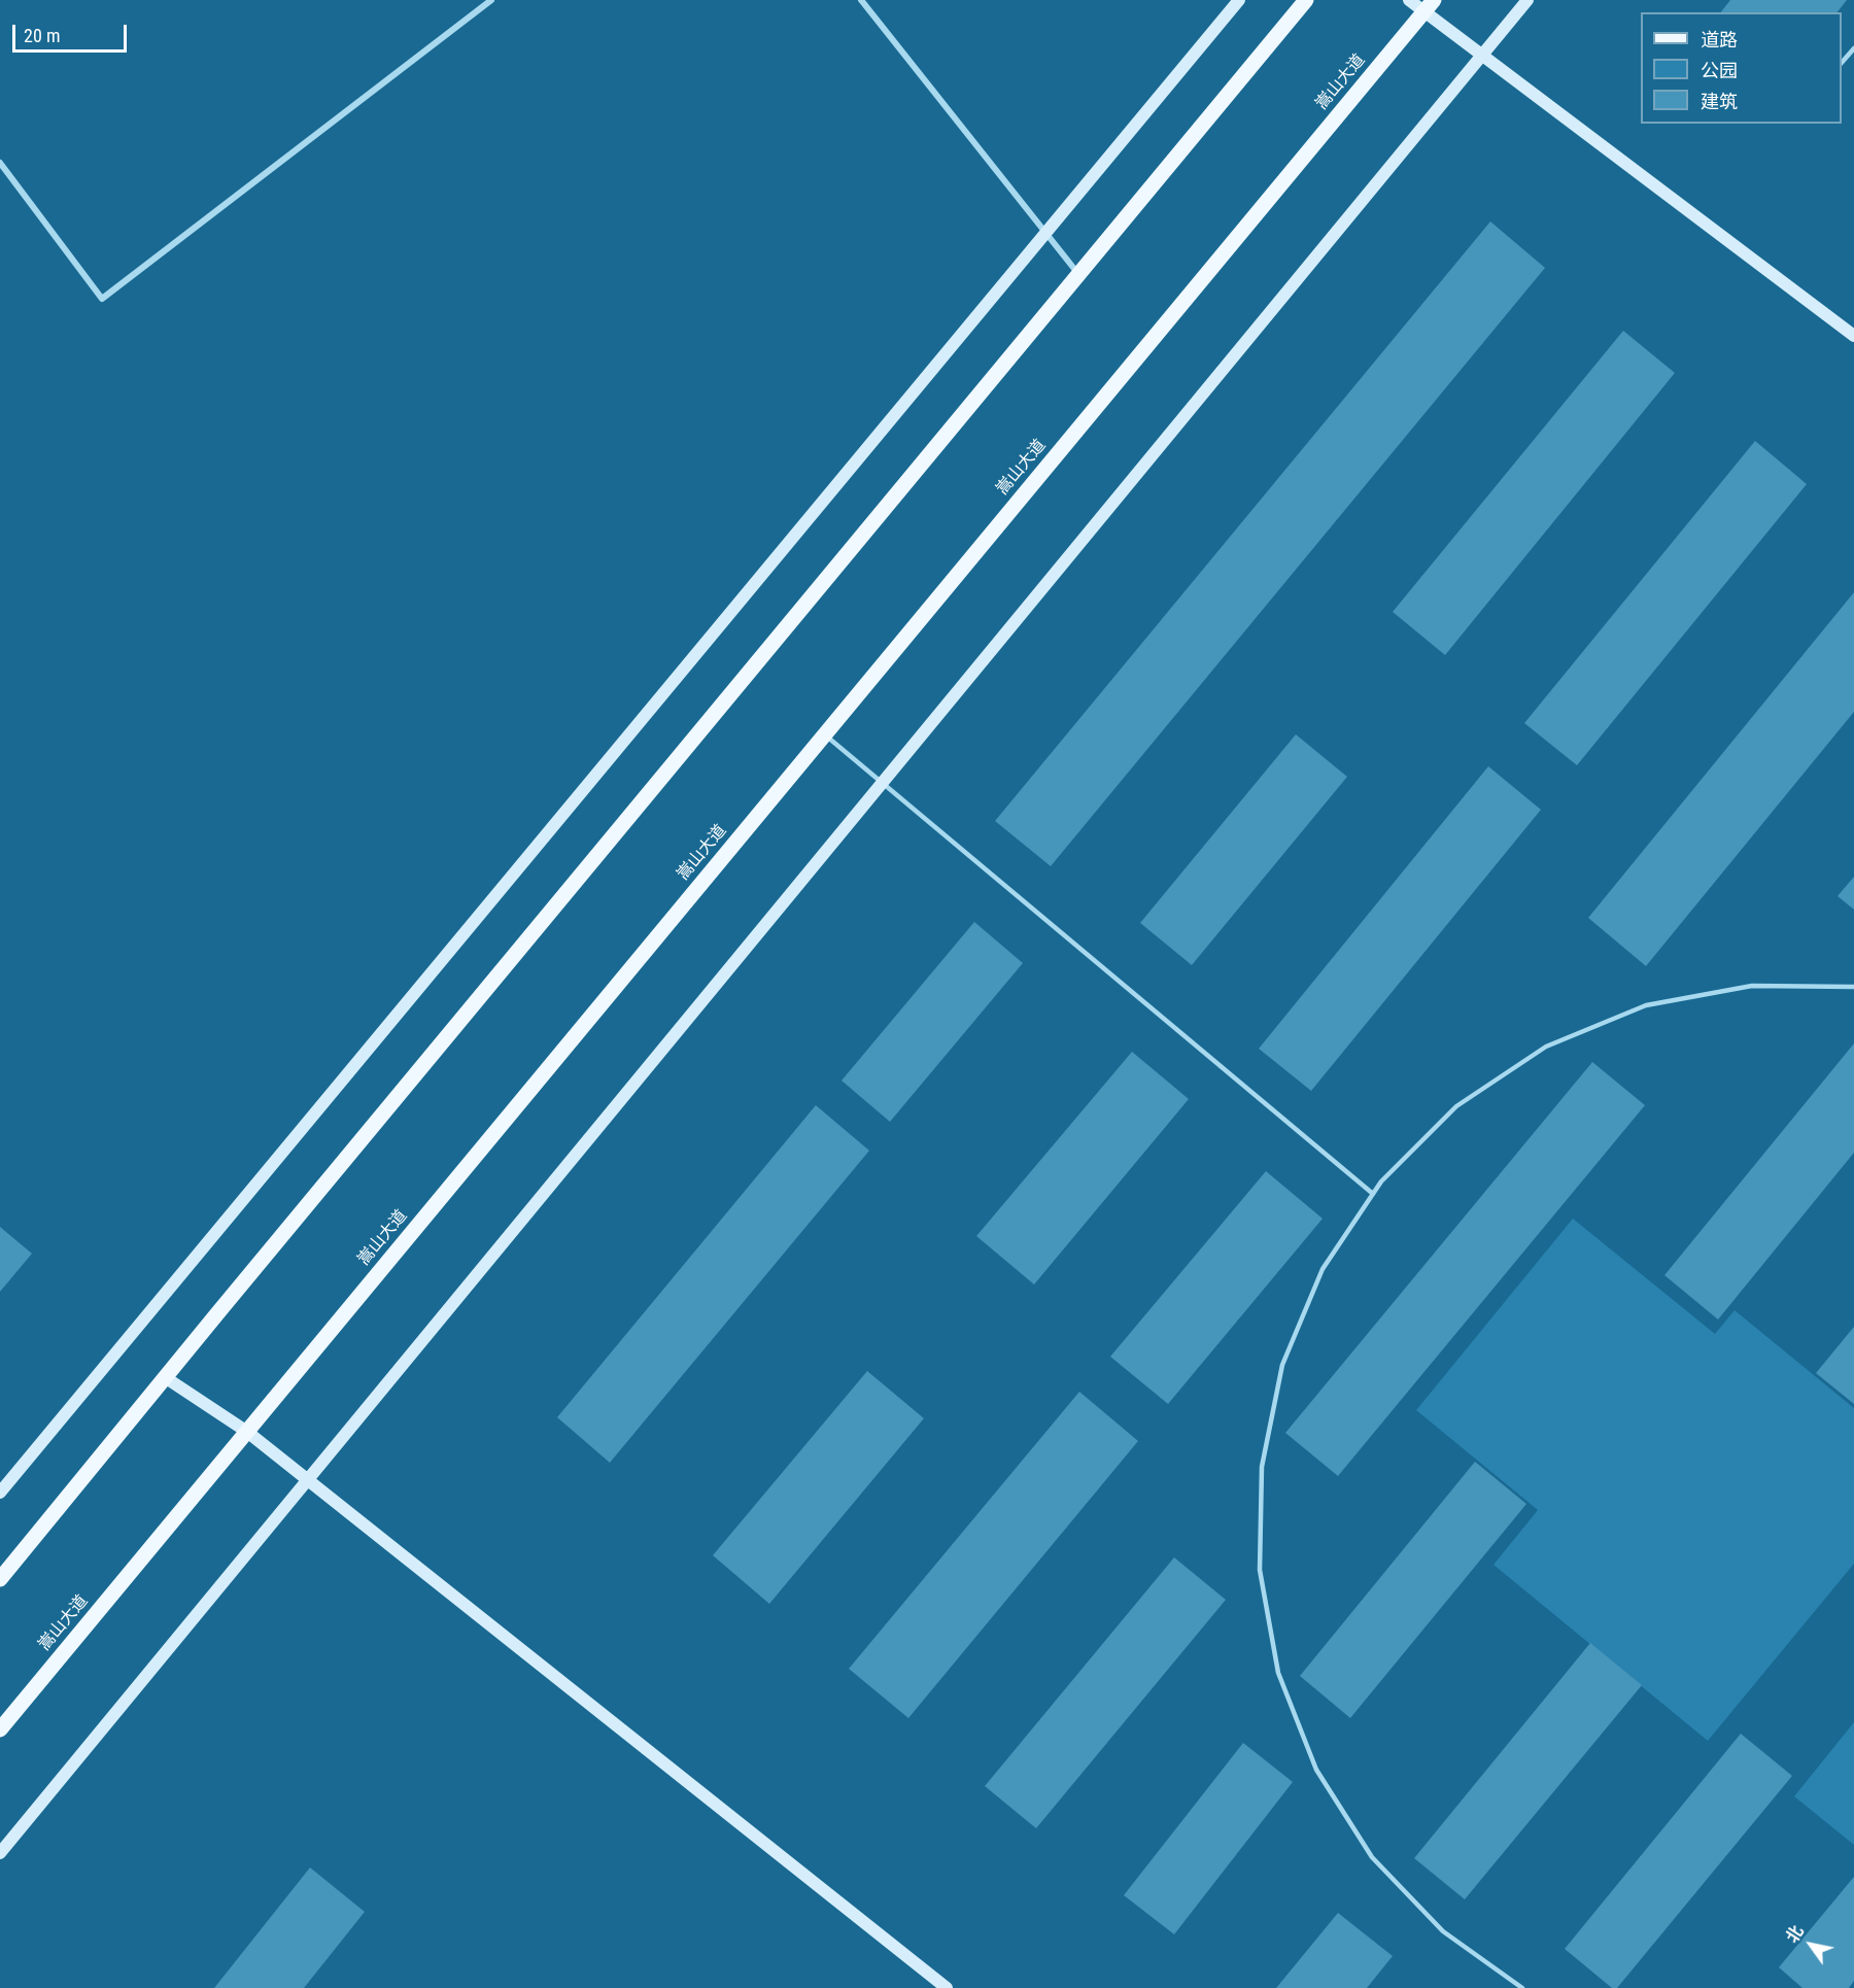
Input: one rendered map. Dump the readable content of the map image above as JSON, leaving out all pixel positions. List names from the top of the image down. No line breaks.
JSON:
{"streets":{"main road":["嵩山大道"]},"legend":["道路","公园","建筑"],"scale_bar":"20 m","north":"top left"}
